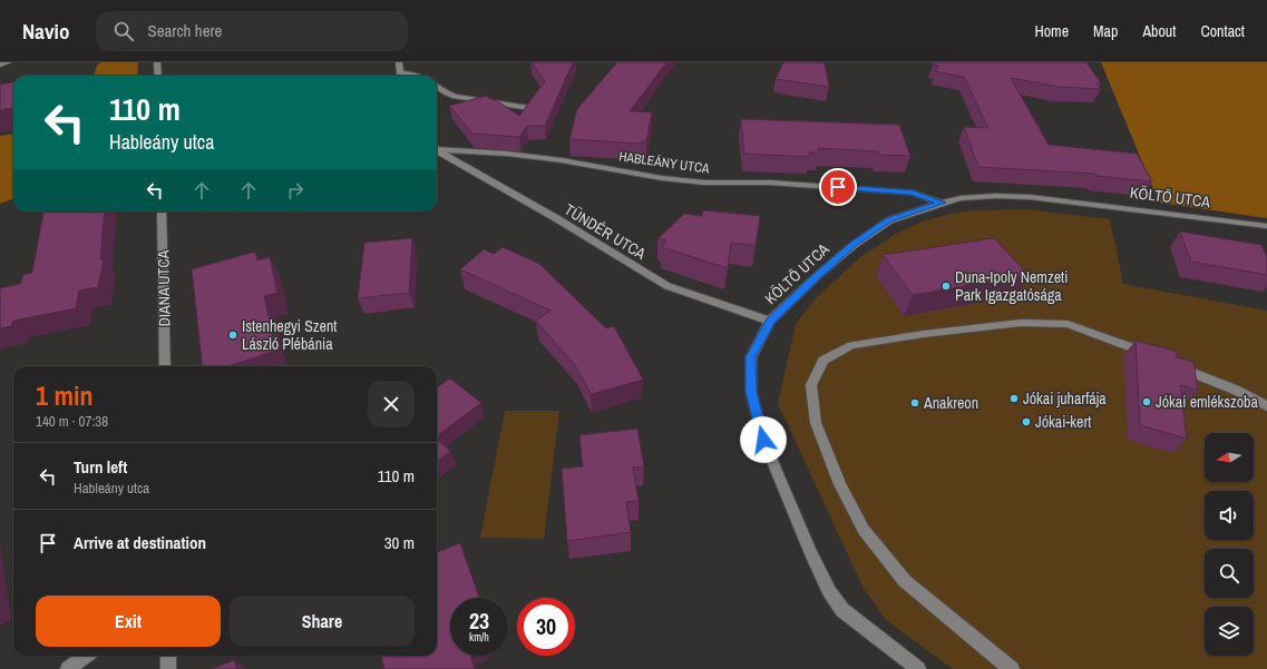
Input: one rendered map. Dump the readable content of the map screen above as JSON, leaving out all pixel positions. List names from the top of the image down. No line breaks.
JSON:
{"streets":{"street":["HABLEÁNY UTCA","KÖLTŐ UTCA","TÜNDÉR UTCA","DIANA UTCA"]},"crossings":[["HABLEÁNY UTCA","KÖLTŐ UTCA"],["KÖLTŐ UTCA","TÜNDÉR UTCA"]],"places":["Duna-Ipoly Nemzeti Park Igazgatósága","Istenhegyi Szent László Plébánia","Jókai juharfája","Jókai emlékszoba","Anakreon","Jókai-kert"],"north":"left","page":{"header":"Navio","search":"Search here","nav":["Home","Map","About","Contact"],"turn":["110 m","Hableány utca"],"heading":["1 min","140 m · 07:38"],"list":[{"name":"Turn left","note":"Hableány utca","value":"110 m"},{"name":"Arrive at destination","value":"30 m"}],"buttons":["Exit","Share"],"speed":"23 km/h","limit":"30"}}
